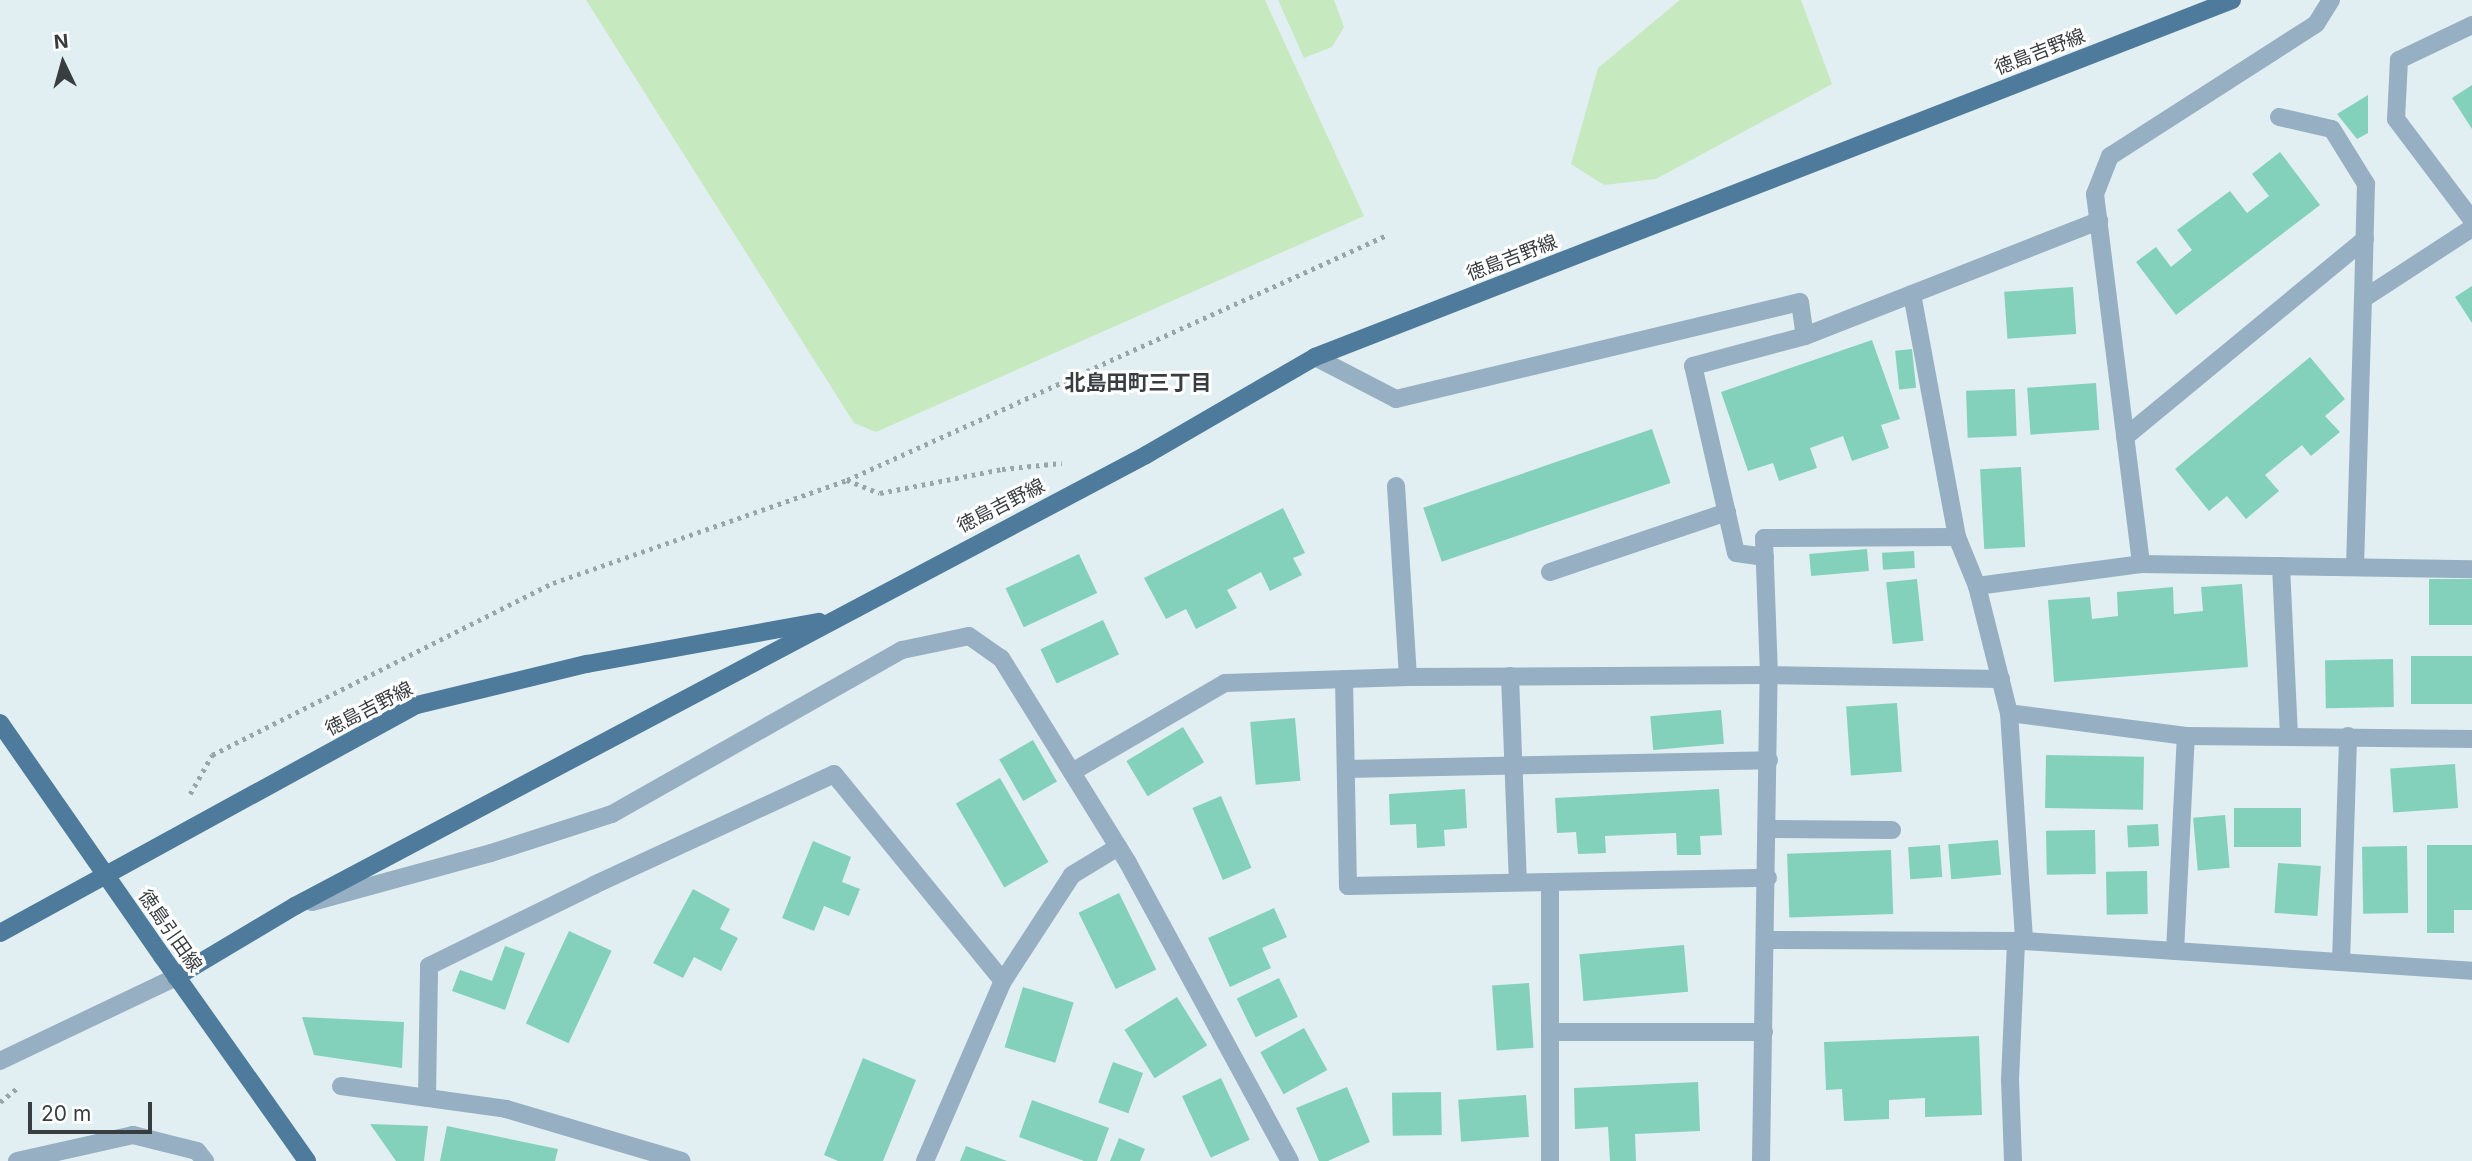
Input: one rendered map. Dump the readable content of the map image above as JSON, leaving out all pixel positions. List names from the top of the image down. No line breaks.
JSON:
{"streets":{"main road":["徳島吉野線","徳島引田線"]},"crossings":[["徳島吉野線","徳島引田線"]],"districts":["北島田町三丁目"],"scale_bar":"20 m","north":"top"}
